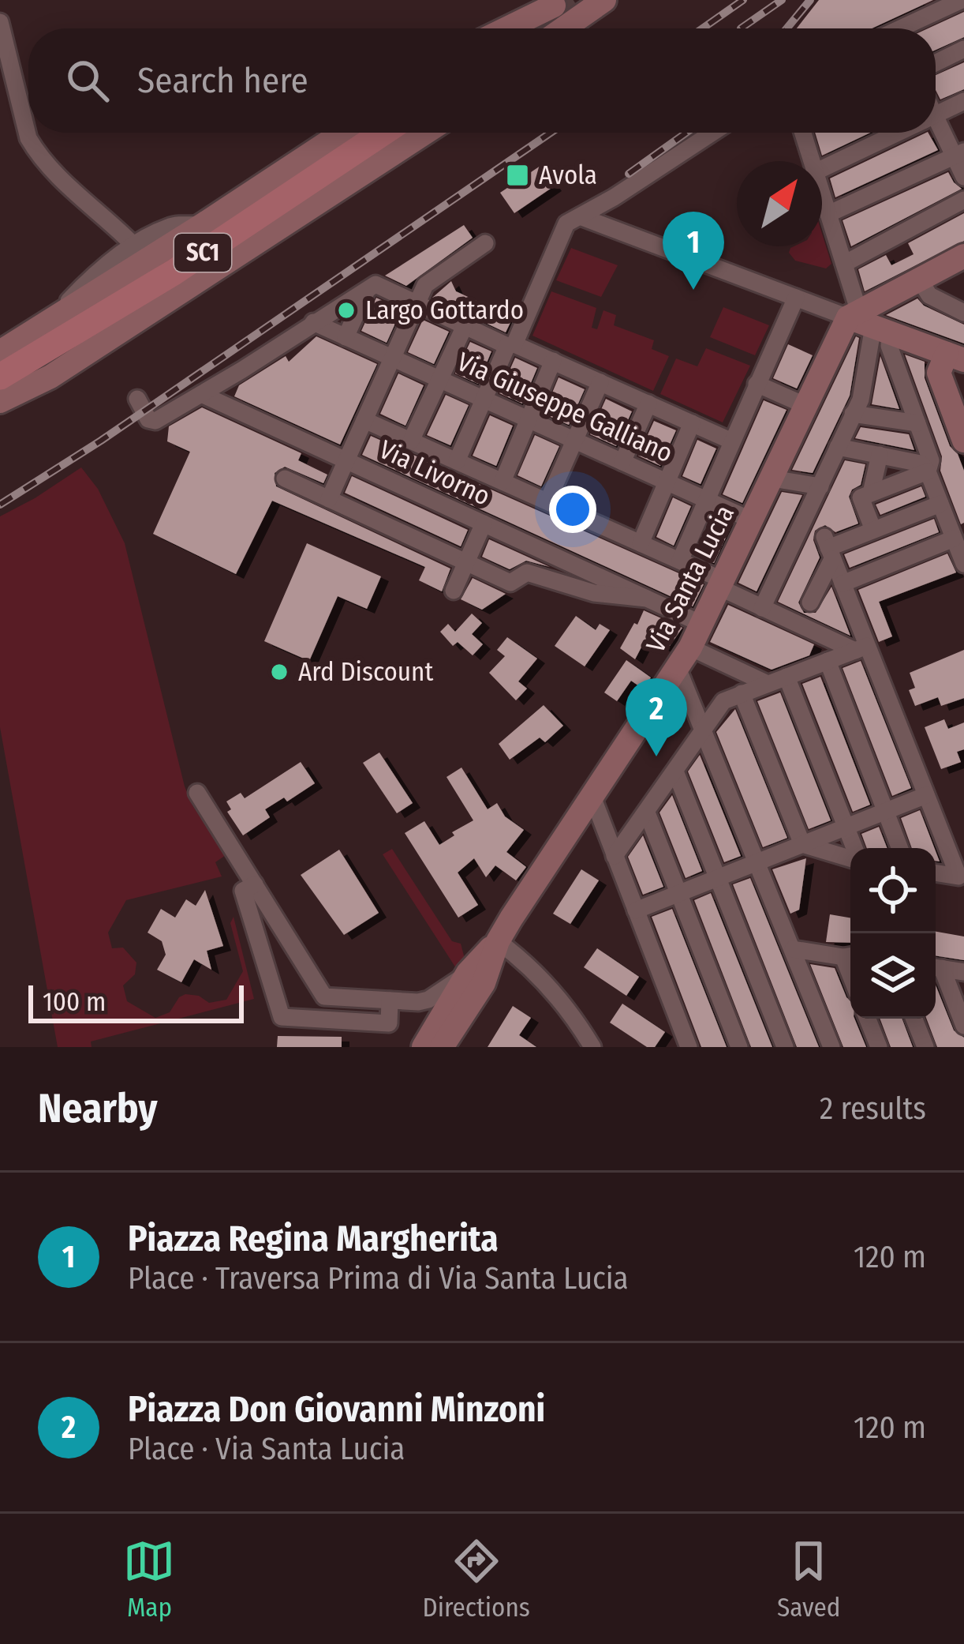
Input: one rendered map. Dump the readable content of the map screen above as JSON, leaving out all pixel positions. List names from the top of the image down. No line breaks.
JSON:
{"streets":{"main road":["SC1"],"street":["Via Giuseppe Galliano","Via Livorno","Via Santa Lucia"]},"crossings":[["Via Giuseppe Galliano","Via Santa Lucia"],["Via Livorno","Via Santa Lucia"]],"places":{"transit":["Avola"],"other":["Largo Gottardo","Ard Discount"]},"scale_bar":"100 m","north":"top right","page":{"search":"Search here","pins":["1","2"],"scale":"100 m","heading":["Nearby","2 results"],"list":[{"mark":"1","name":"Piazza Regina Margherita","note":"Place · Traversa Prima di Via Santa Lucia","value":"120 m"},{"mark":"2","name":"Piazza Don Giovanni Minzoni","note":"Place · Via Santa Lucia","value":"120 m"}],"nav":["Map","Directions","Saved"]}}
